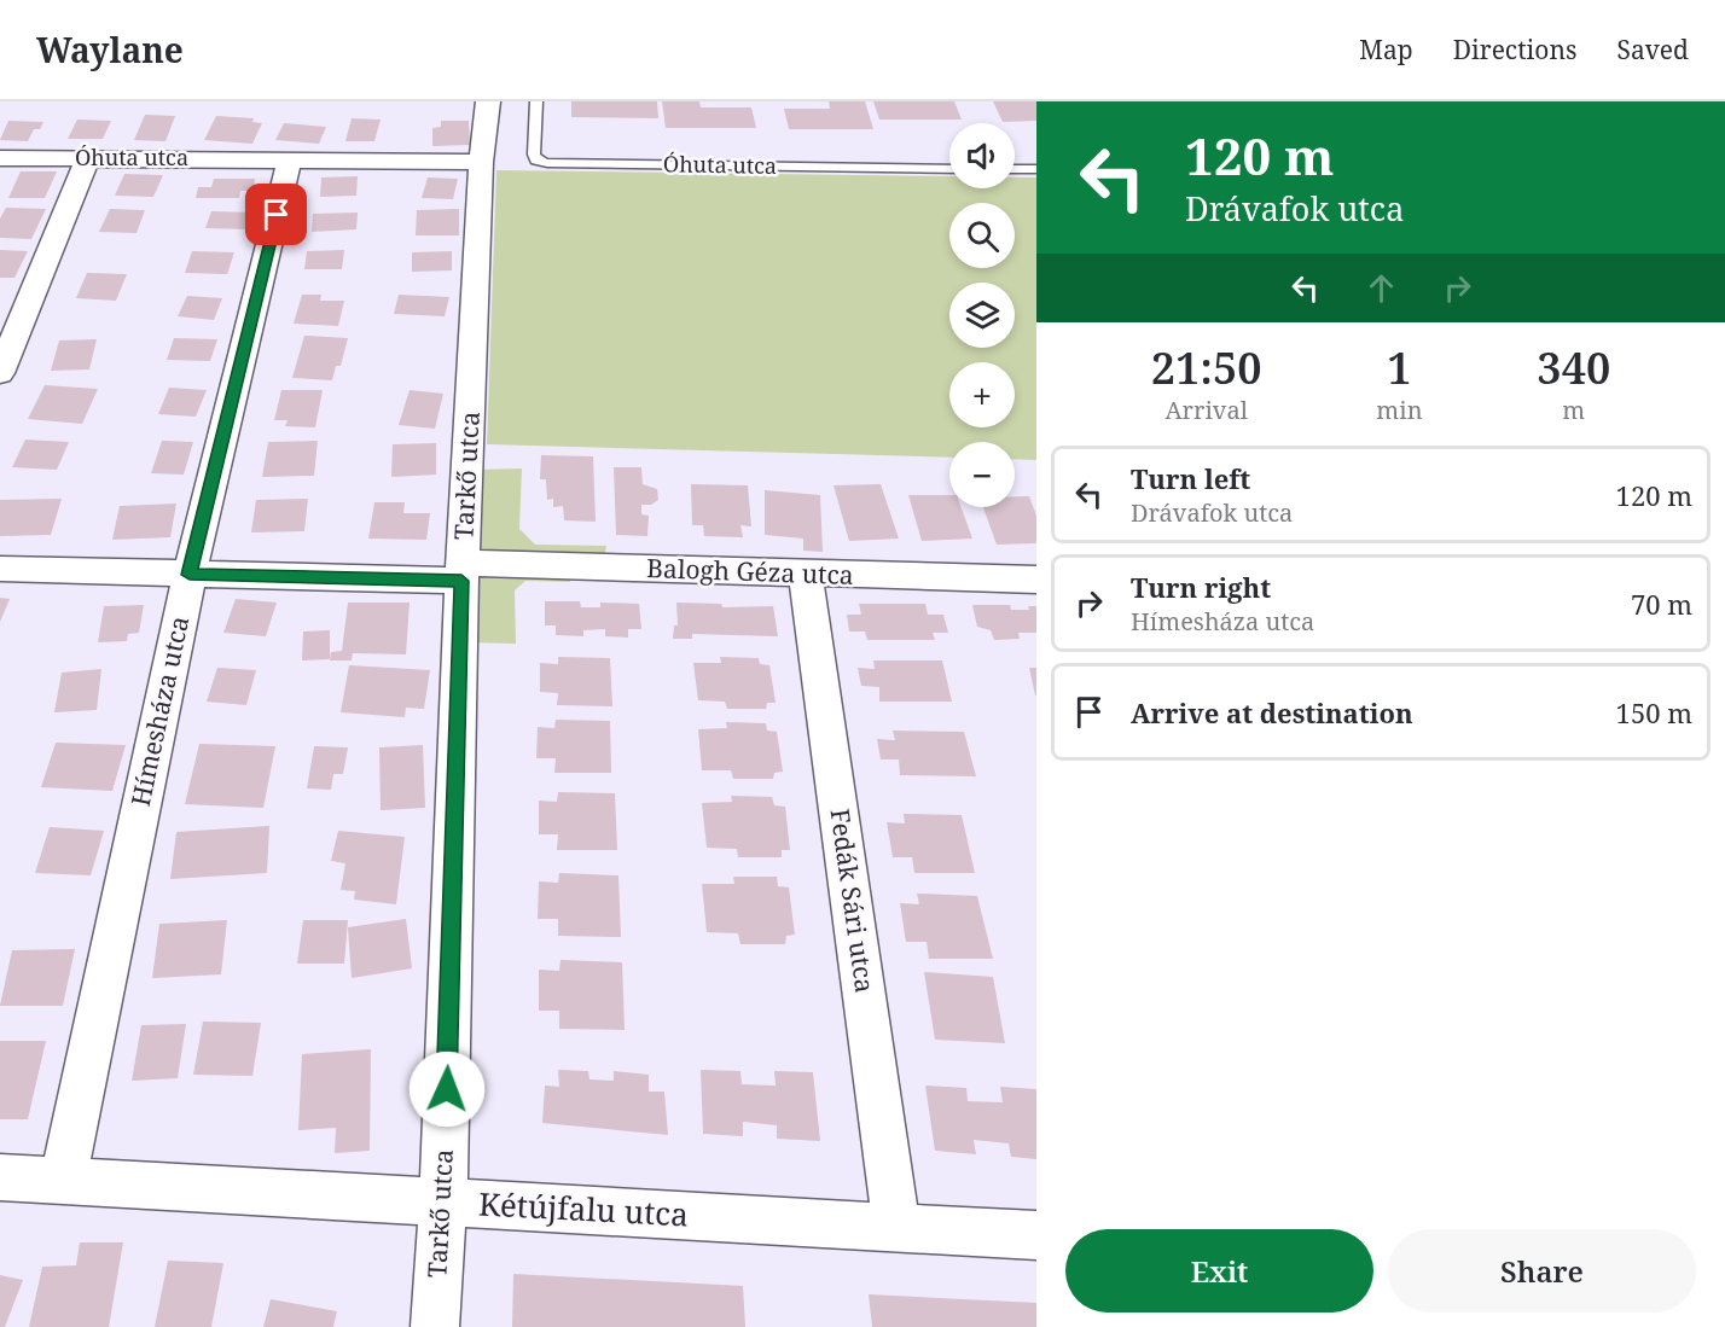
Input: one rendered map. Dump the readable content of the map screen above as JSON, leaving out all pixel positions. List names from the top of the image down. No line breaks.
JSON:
{"streets":{"street":["Óhuta utca","Tarkő utca","Balogh Géza utca","Hímesháza utca","Fedák Sári utca","Kétújfalu utca"]},"crossings":[["Óhuta utca","Tarkő utca"],["Óhuta utca","Hímesháza utca"],["Tarkő utca","Balogh Géza utca"],["Tarkő utca","Kétújfalu utca"],["Balogh Géza utca","Hímesháza utca"],["Balogh Géza utca","Fedák Sári utca"],["Hímesháza utca","Kétújfalu utca"],["Fedák Sári utca","Kétújfalu utca"]],"page":{"header":"Waylane","nav":["Map","Directions","Saved"],"turn":["120 m","Drávafok utca"],"map_buttons":["+","−"],"eta":["21:50","Arrival","1","min","340","m"],"list":[{"name":"Turn left","note":"Drávafok utca","value":"120 m"},{"name":"Turn right","note":"Hímesháza utca","value":"70 m"},{"name":"Arrive at destination","value":"150 m"}],"buttons":["Exit","Share"]}}
